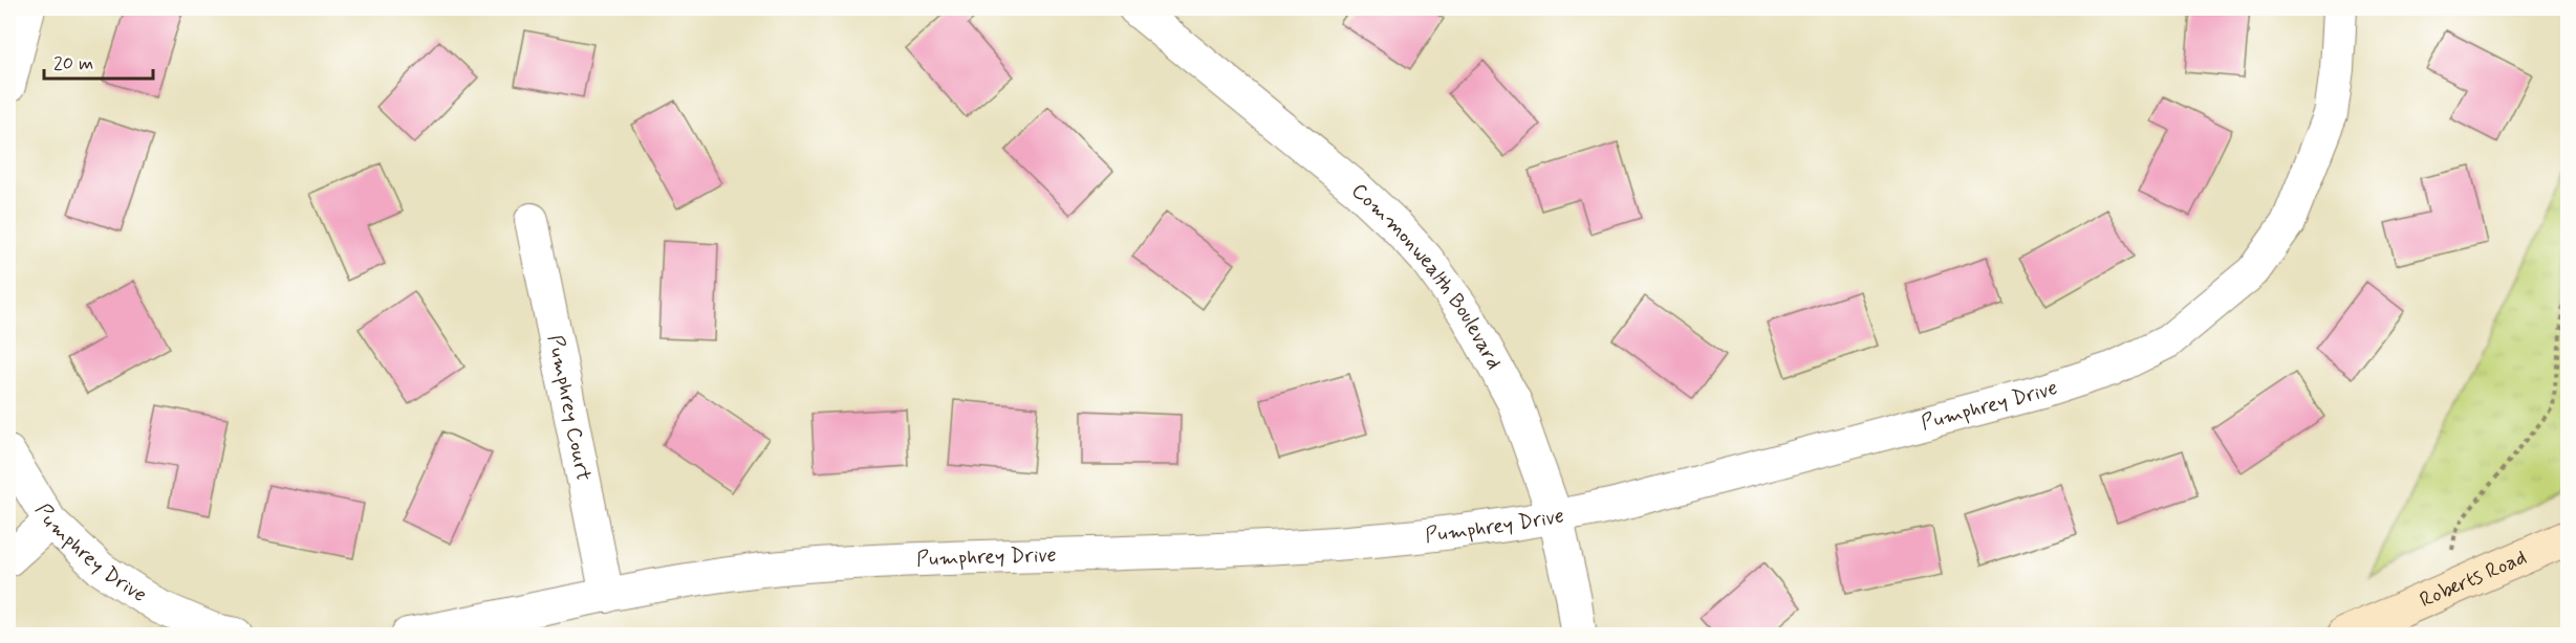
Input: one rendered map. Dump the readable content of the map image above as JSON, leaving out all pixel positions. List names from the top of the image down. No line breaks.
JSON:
{"streets":{"main road":["Roberts Road"],"street":["Commonwealth Boulevard","Pumphrey Drive","Pumphrey Court"]},"crossings":[["Commonwealth Boulevard","Pumphrey Drive"],["Pumphrey Drive","Pumphrey Court"]],"scale_bar":"20 m"}
